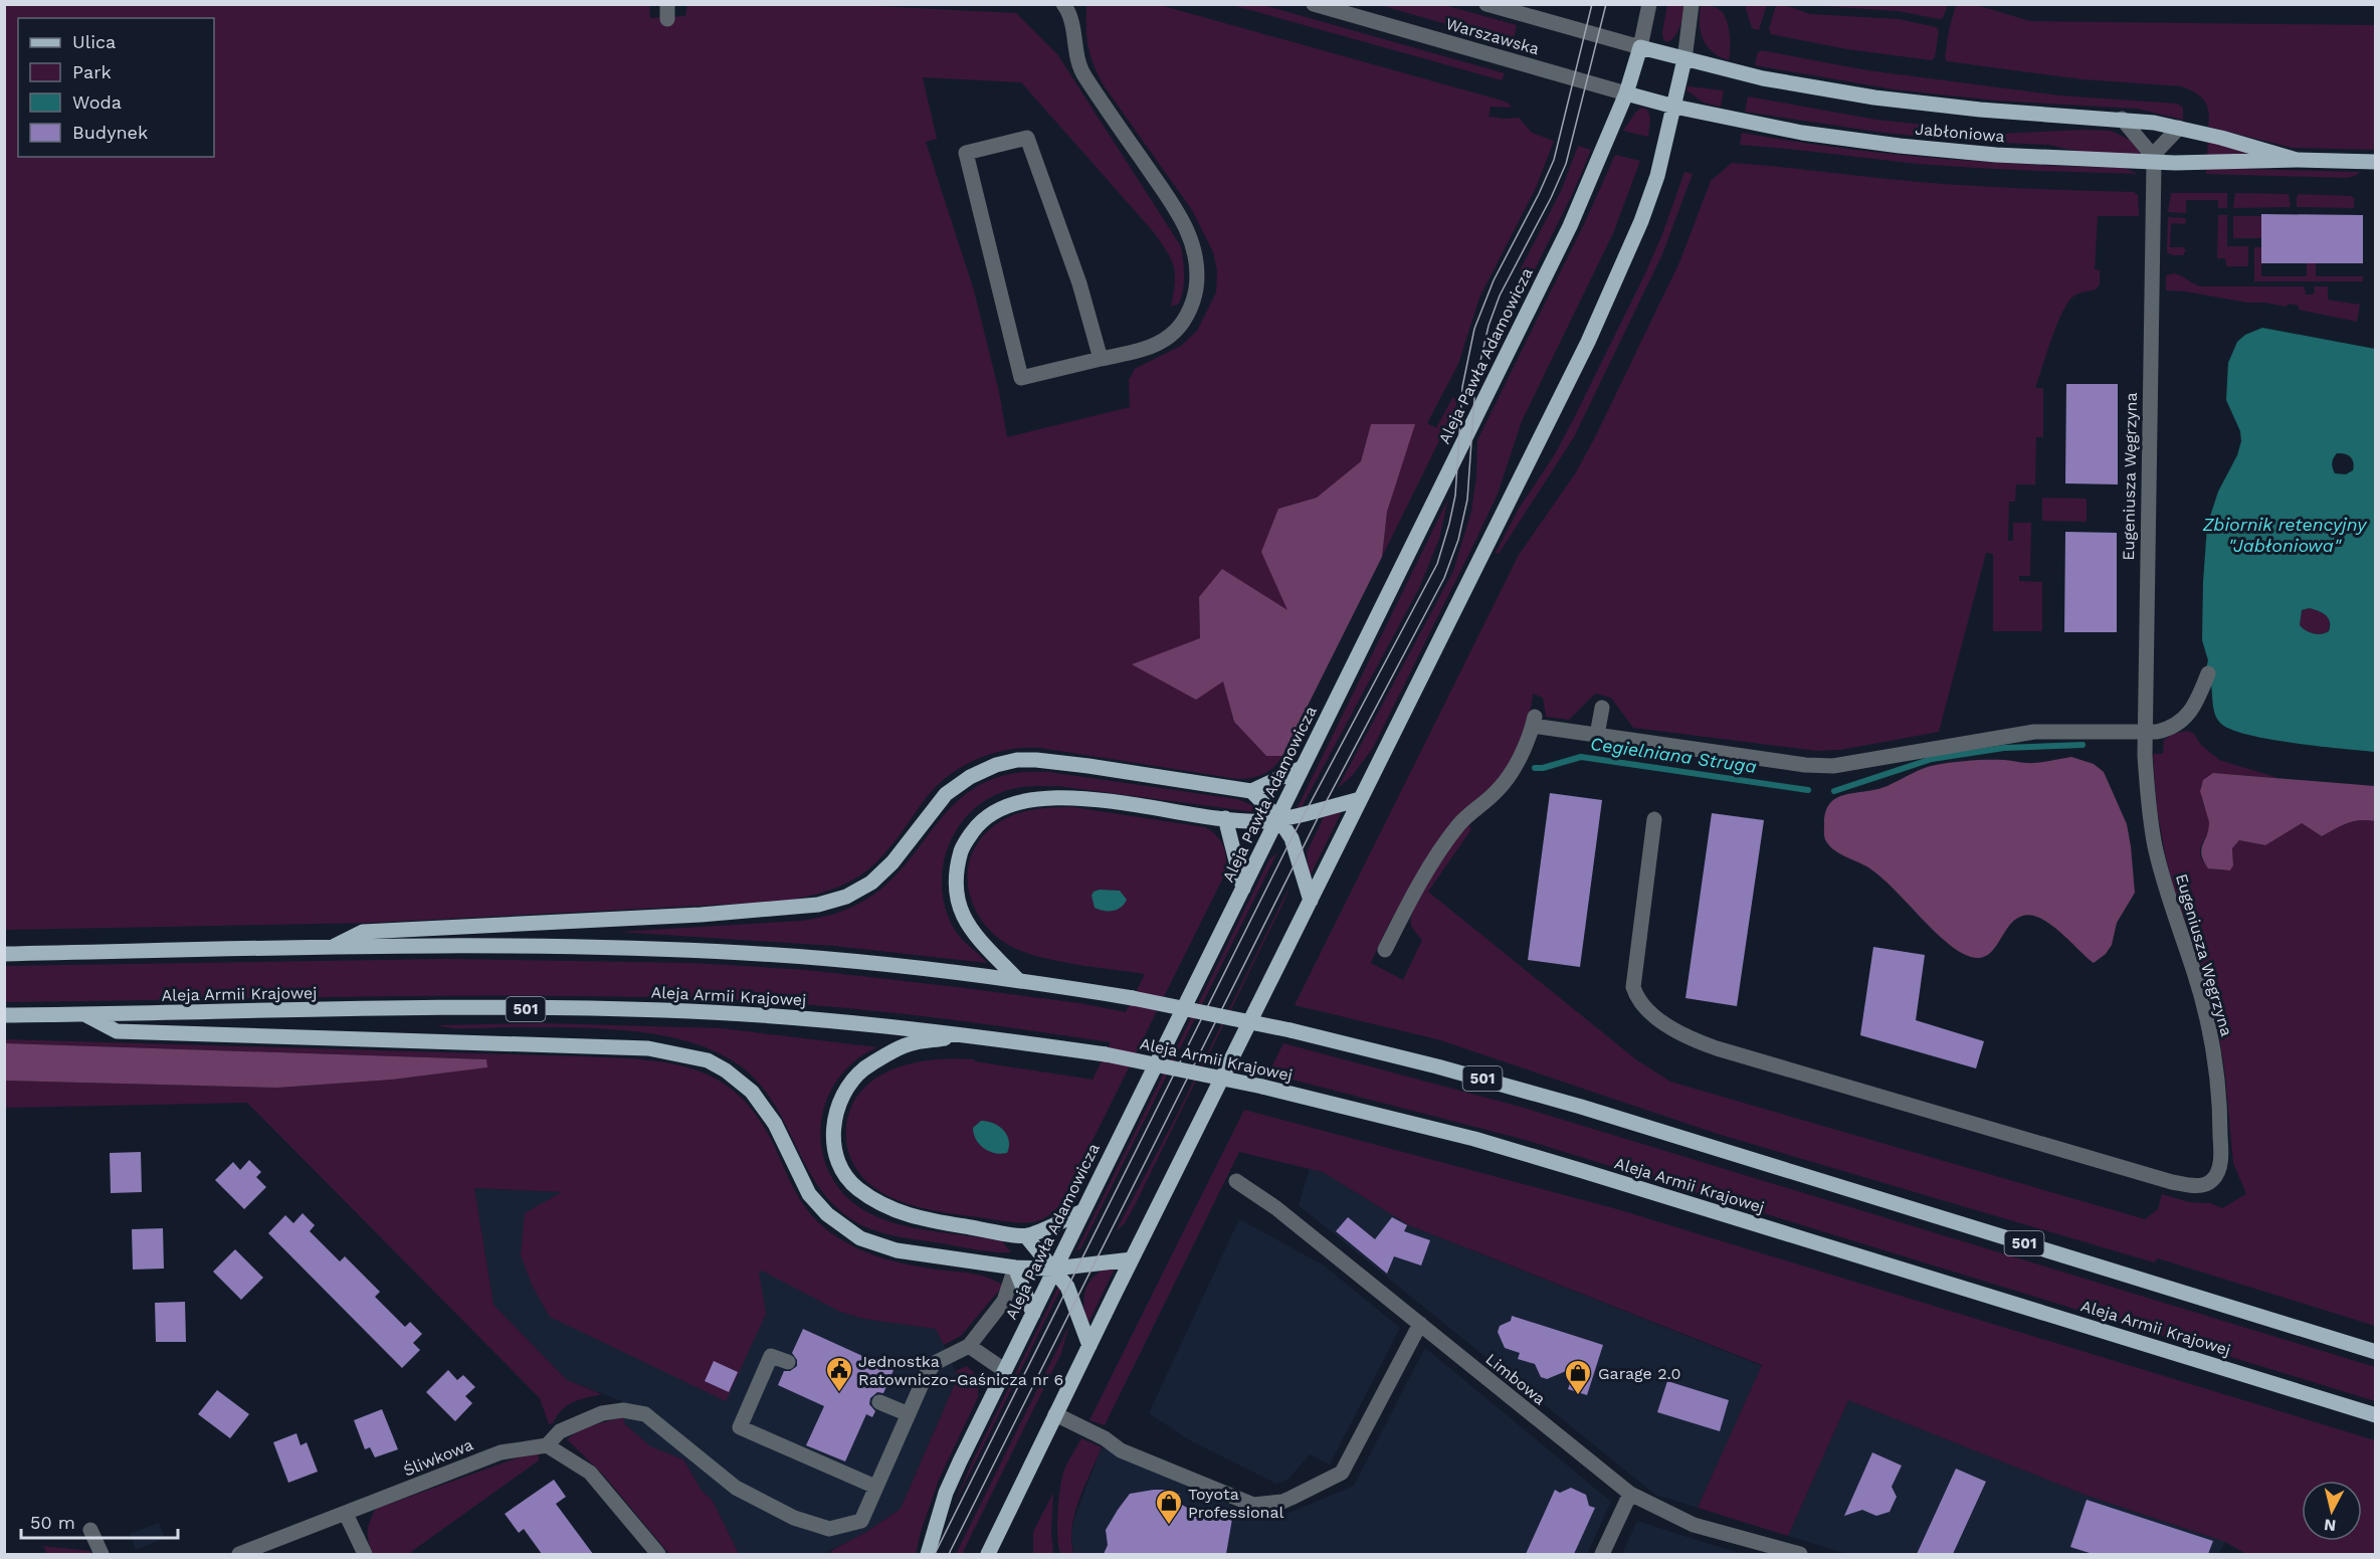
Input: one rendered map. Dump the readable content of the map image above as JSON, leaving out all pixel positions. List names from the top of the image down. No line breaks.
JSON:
{"streets":{"main road":["Jabłoniowa","Aleja Pawła Adamowicza","Aleja Armii Krajowej","501"],"street":["Warszawska","Eugeniusza Węgrzyna","Limbowa","Śliwkowa"]},"crossings":[["Warszawska","Jabłoniowa"],["Warszawska","Aleja Pawła Adamowicza"],["Jabłoniowa","Aleja Pawła Adamowicza"],["Jabłoniowa","Eugeniusza Węgrzyna"]],"water":["Zbiornik retencyjny \"Jabłoniowa\"","Cegielniana Struga"],"places":{"public building":["Jednostka Ratowniczo-Gaśnicza nr 6"],"shop":["Garage 2.0","Toyota Professional"]},"legend":["Ulica","Park","Woda","Budynek"],"scale_bar":"50 m","north":"bottom"}
